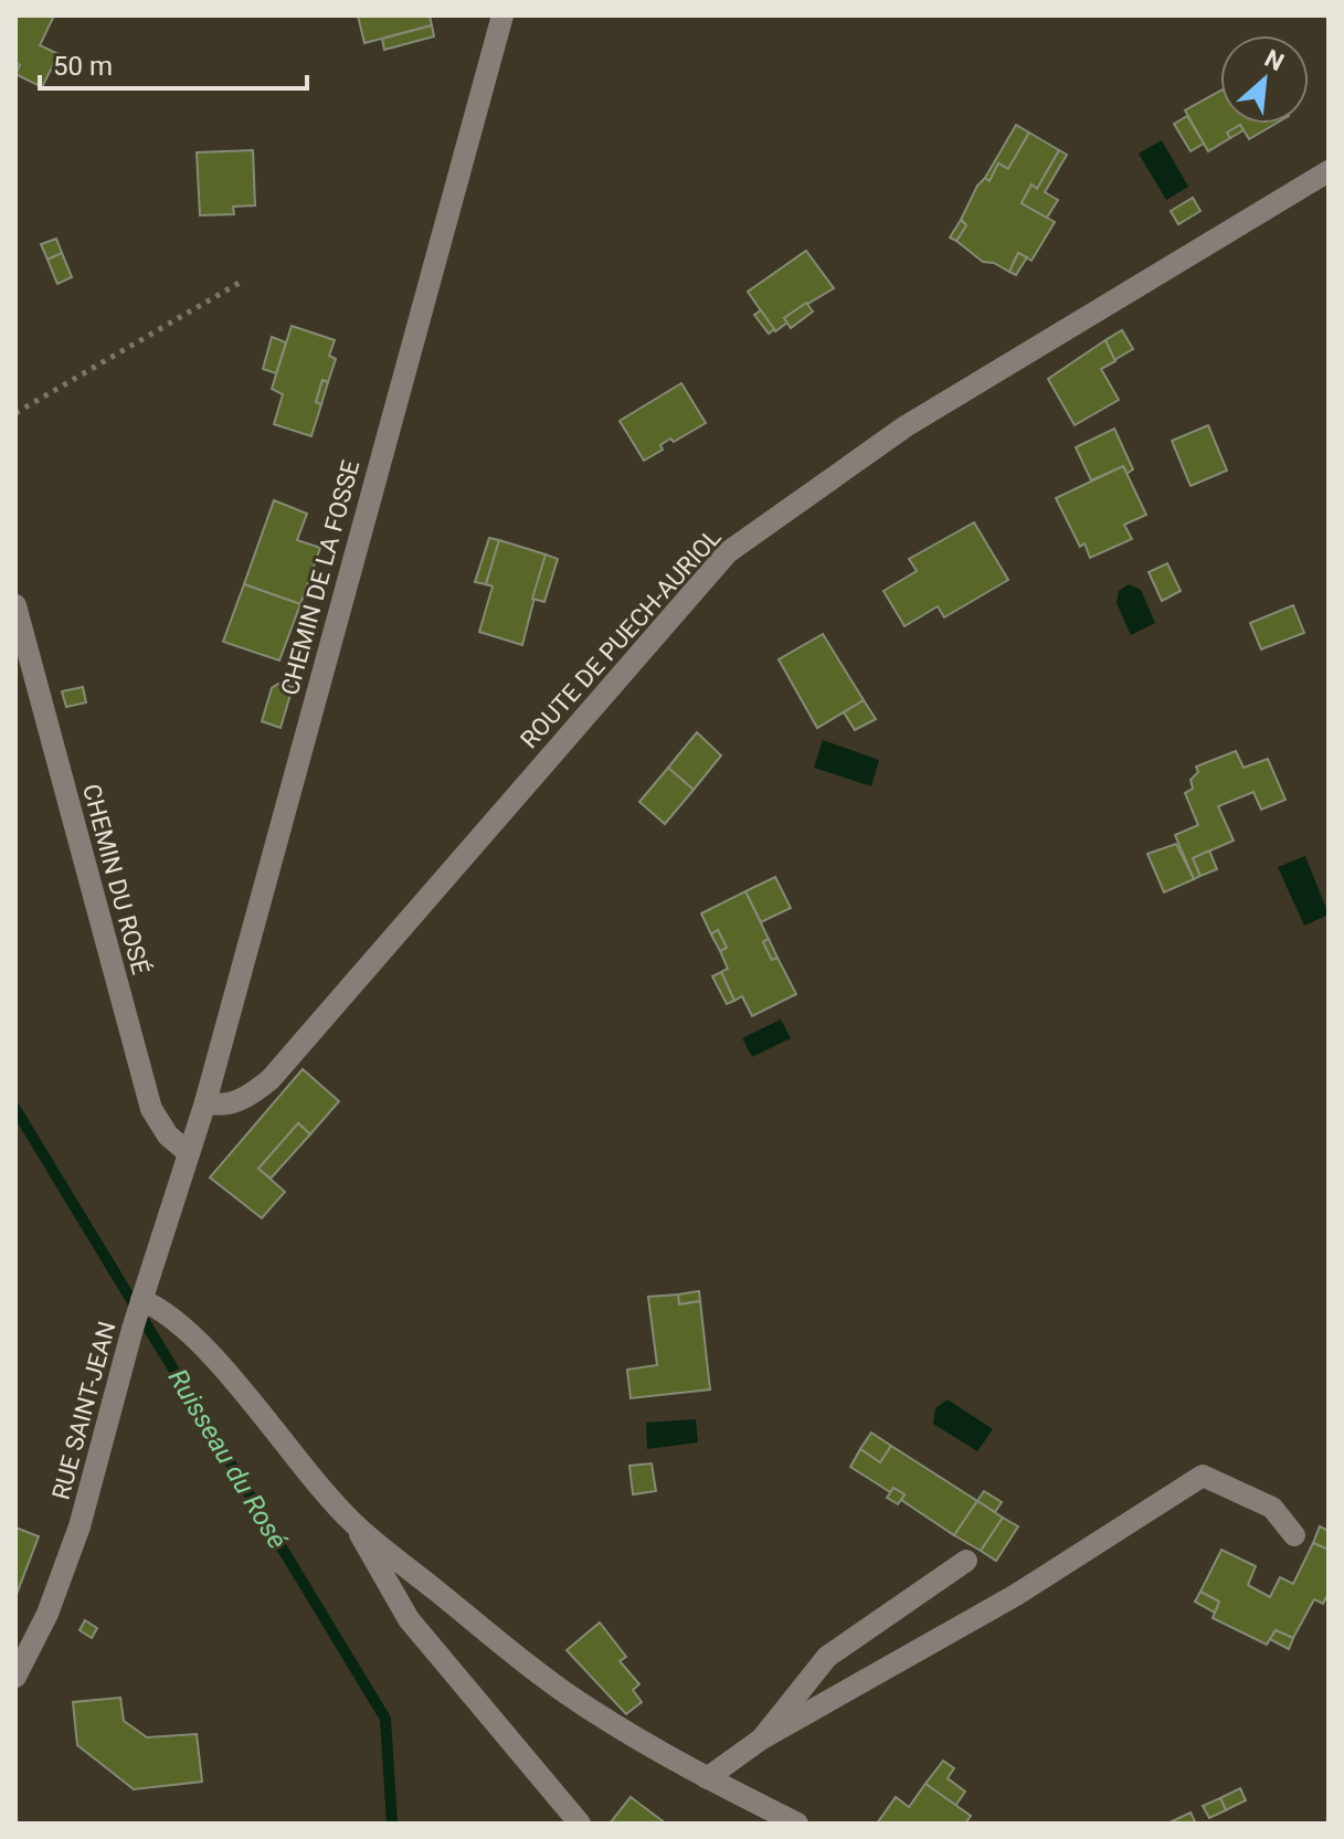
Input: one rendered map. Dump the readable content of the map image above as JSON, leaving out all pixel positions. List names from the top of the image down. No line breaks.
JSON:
{"streets":{"street":["CHEMIN DE LA FOSSE","ROUTE DE PUECH-AURIOL","CHEMIN DU ROSÉ","RUE SAINT-JEAN"]},"crossings":[["CHEMIN DE LA FOSSE","ROUTE DE PUECH-AURIOL"],["CHEMIN DE LA FOSSE","CHEMIN DU ROSÉ"],["CHEMIN DE LA FOSSE","RUE SAINT-JEAN"],["CHEMIN DU ROSÉ","RUE SAINT-JEAN"]],"water":["Ruisseau du Rosé"],"scale_bar":"50 m","north":"top right"}
